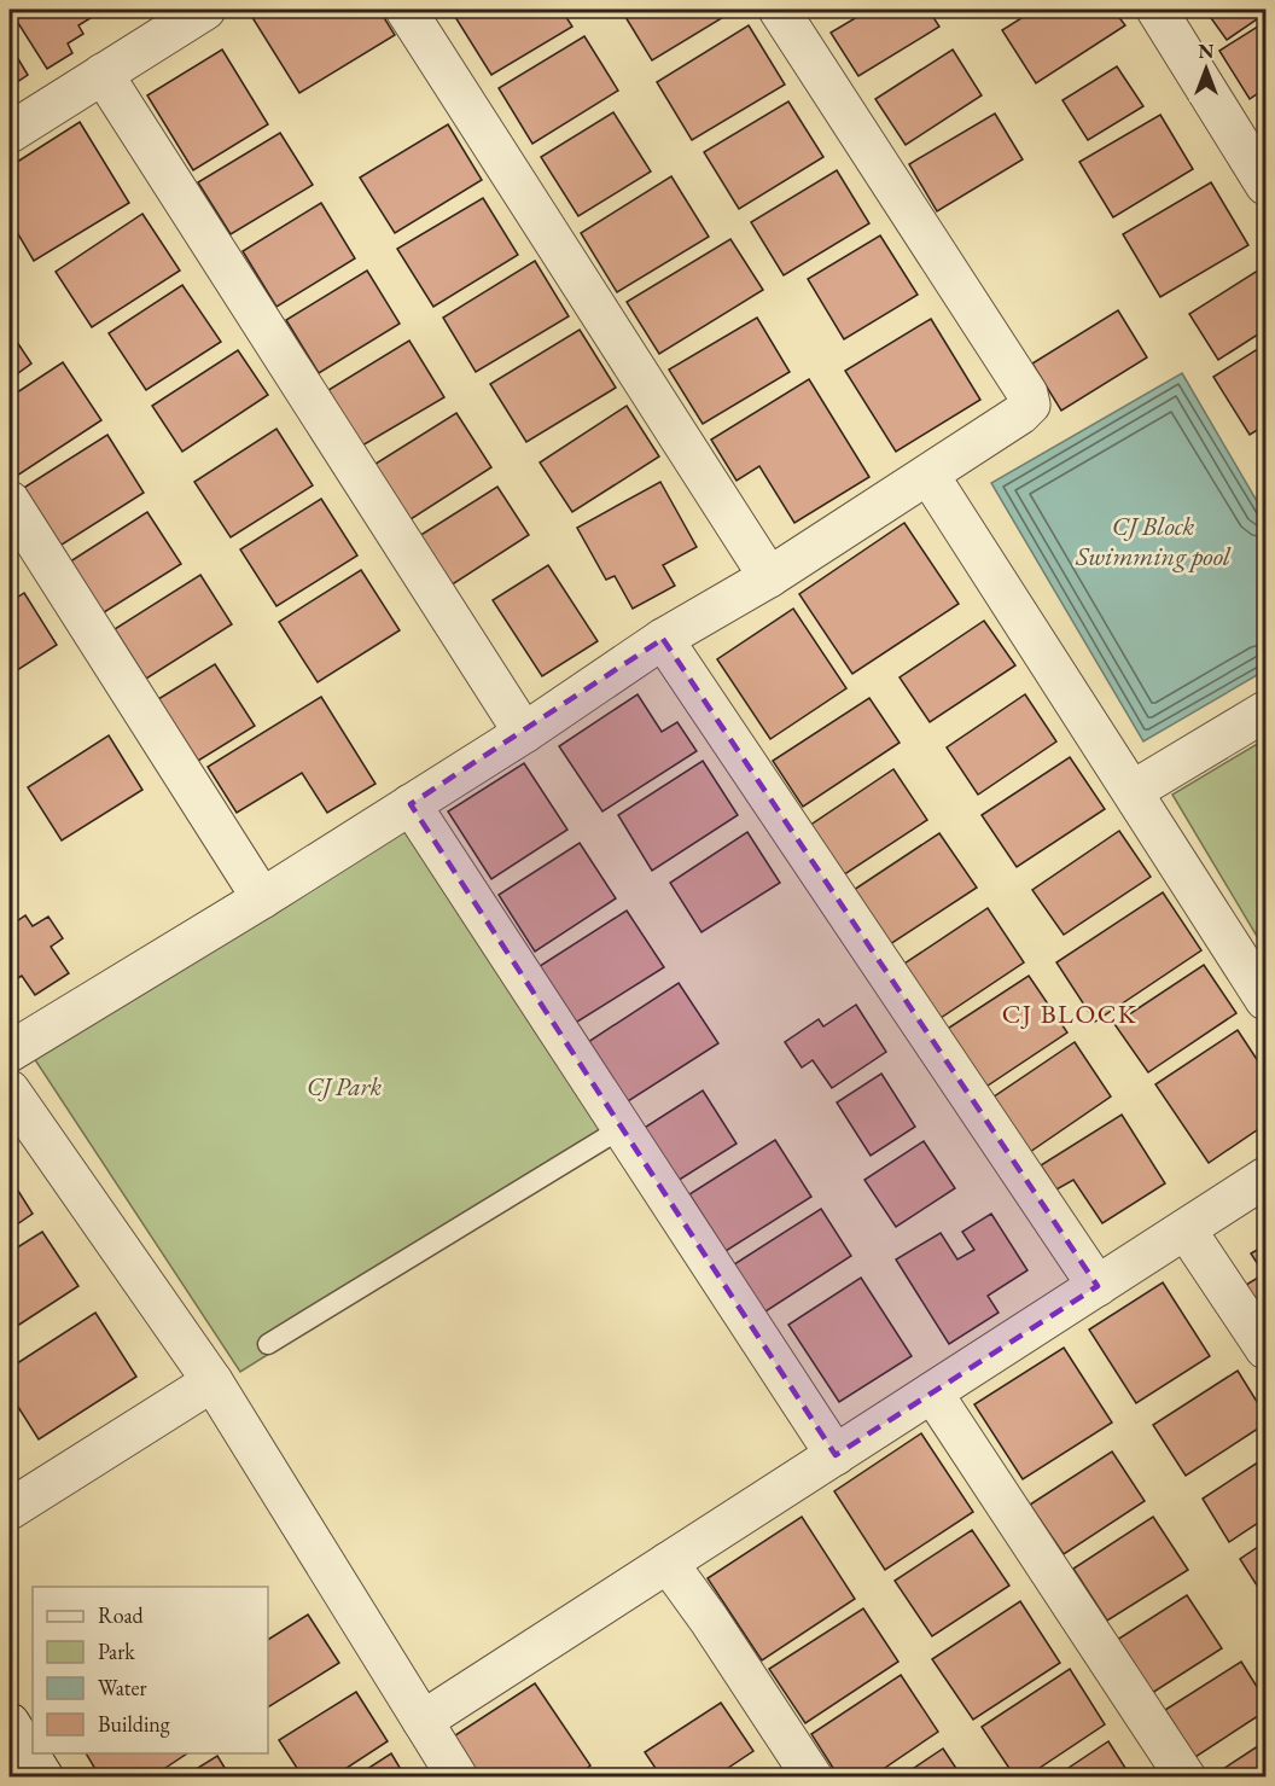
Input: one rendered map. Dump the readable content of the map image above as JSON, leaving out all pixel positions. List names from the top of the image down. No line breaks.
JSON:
{"districts":["CJ BLOCK"],"water":["CJ Block Swimming pool"],"parks":["CJ Park"],"legend":["Road","Park","Water","Building"],"north":"top"}
